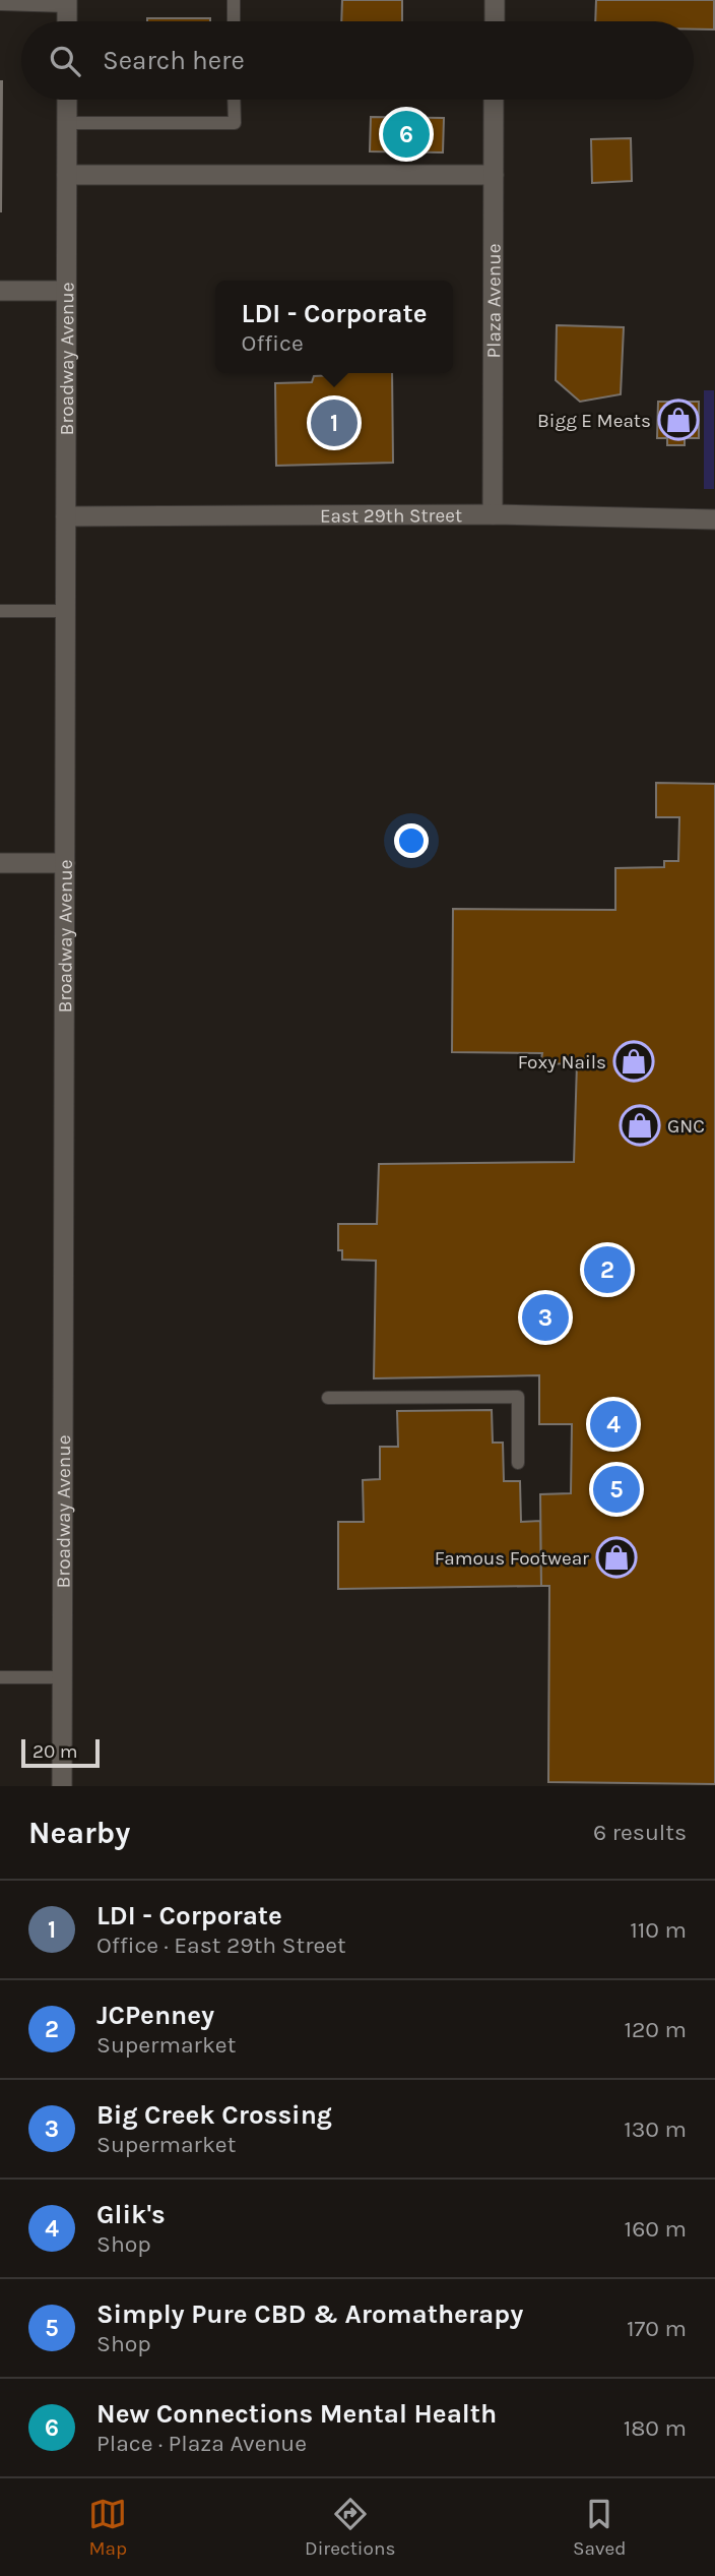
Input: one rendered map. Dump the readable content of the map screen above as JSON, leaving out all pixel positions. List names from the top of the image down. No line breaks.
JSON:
{"streets":{"street":["Plaza Avenue","Broadway Avenue","East 29th Street"]},"crossings":[["Plaza Avenue","East 29th Street"],["Broadway Avenue","East 29th Street"]],"places":{"shop":["Bigg E Meats","Foxy Nails","GNC","Famous Footwear"]},"scale_bar":"20 m","page":{"search":"Search here","pins":["6","1","2","3","4","5"],"popup":["LDI - Corporate","Office"],"scale":"20 m","heading":["Nearby","6 results"],"list":[{"mark":"1","name":"LDI - Corporate","note":"Office · East 29th Street","value":"110 m"},{"mark":"2","name":"JCPenney","note":"Supermarket","value":"120 m"},{"mark":"3","name":"Big Creek Crossing","note":"Supermarket","value":"130 m"},{"mark":"4","name":"Glik's","note":"Shop","value":"160 m"},{"mark":"5","name":"Simply Pure CBD & Aromatherapy","note":"Shop","value":"170 m"},{"mark":"6","name":"New Connections Mental Health","note":"Place · Plaza Avenue","value":"180 m"}],"nav":["Map","Directions","Saved"]}}
